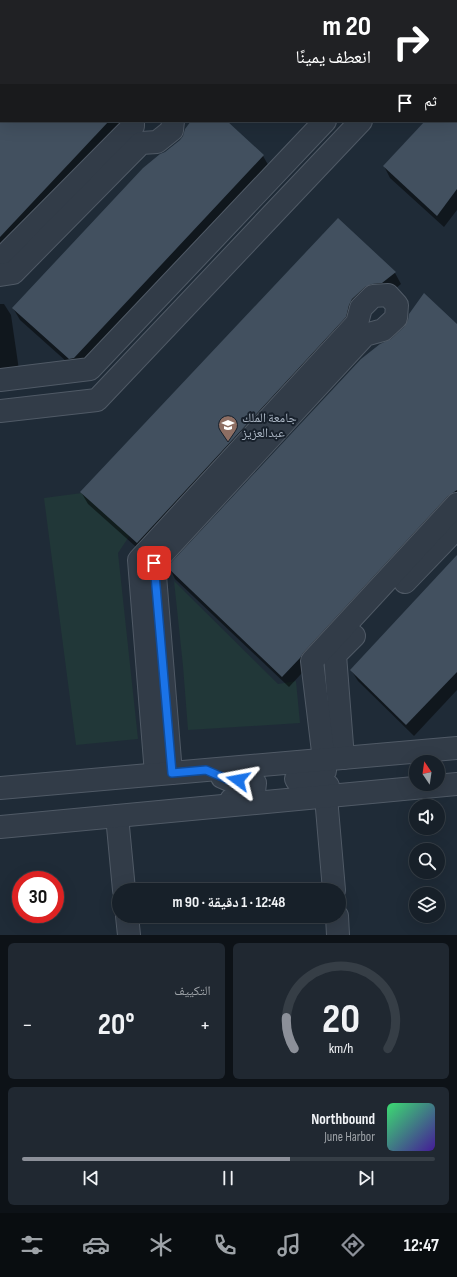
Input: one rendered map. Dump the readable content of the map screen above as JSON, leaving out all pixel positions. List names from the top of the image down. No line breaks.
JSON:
{"places":{"school or university":["جامعة الملك عبدالعزيز"]},"north":"top","page":{"turn":["20 m","انعطف يمينًا"],"then":"ثم","limit":"30","trip":"12:48 · 1 دقيقة · 90 m","tile":"التكييف","heat":["−","20°","+"],"song":["Northbound","June Harbor"],"tabs":"12:47","gauge":["20","km/h"]}}
